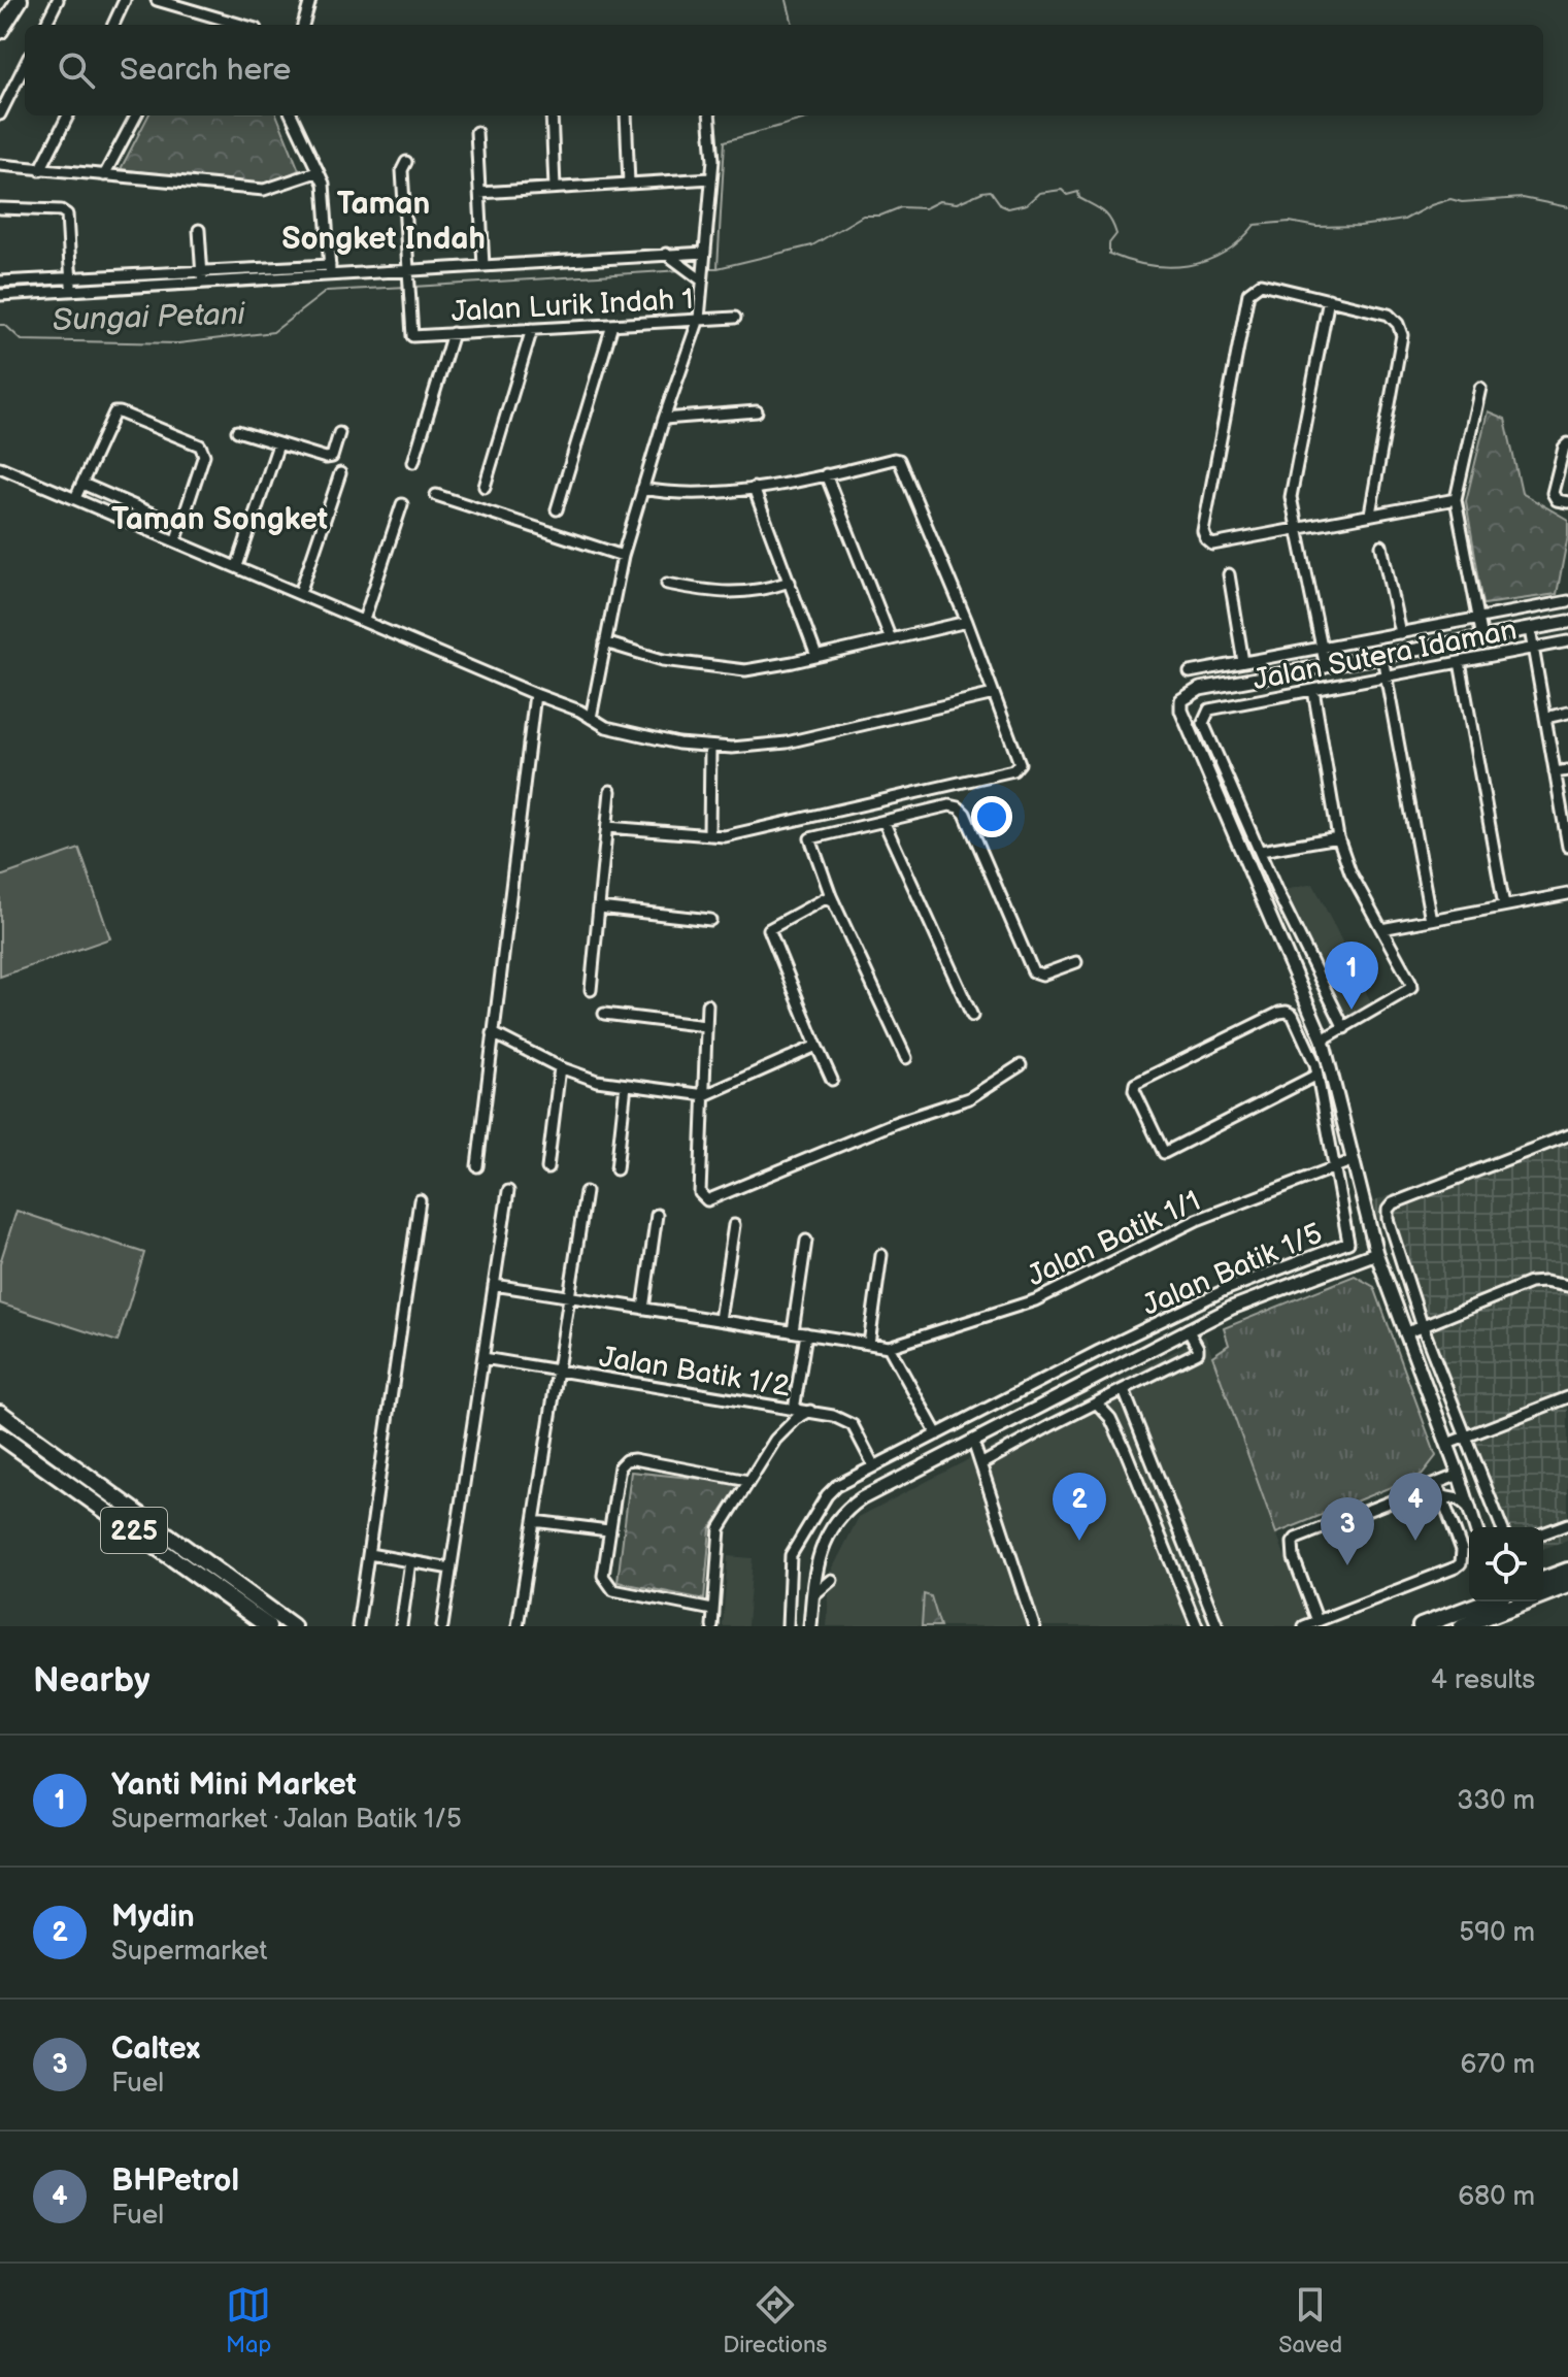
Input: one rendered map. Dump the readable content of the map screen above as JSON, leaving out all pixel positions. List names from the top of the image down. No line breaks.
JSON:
{"streets":{"main road":["225"],"street":["Jalan Lurik Indah 1","Jalan Sutera Idaman","Jalan Batik 1/1","Jalan Batik 1/5","Jalan Batik 1/2"]},"crossings":[["Jalan Batik 1/1","Jalan Batik 1/5"],["Jalan Batik 1/5","Jalan Batik 1/2"]],"districts":["Taman Songket Indah","Taman Songket"],"water":["Sungai Petani"],"page":{"search":"Search here","pins":["1","2","4","3"],"heading":["Nearby","4 results"],"list":[{"mark":"1","name":"Yanti Mini Market","note":"Supermarket · Jalan Batik 1/5","value":"330 m"},{"mark":"2","name":"Mydin","note":"Supermarket","value":"590 m"},{"mark":"3","name":"Caltex","note":"Fuel","value":"670 m"},{"mark":"4","name":"BHPetrol","note":"Fuel","value":"680 m"}],"nav":["Map","Directions","Saved"]}}
